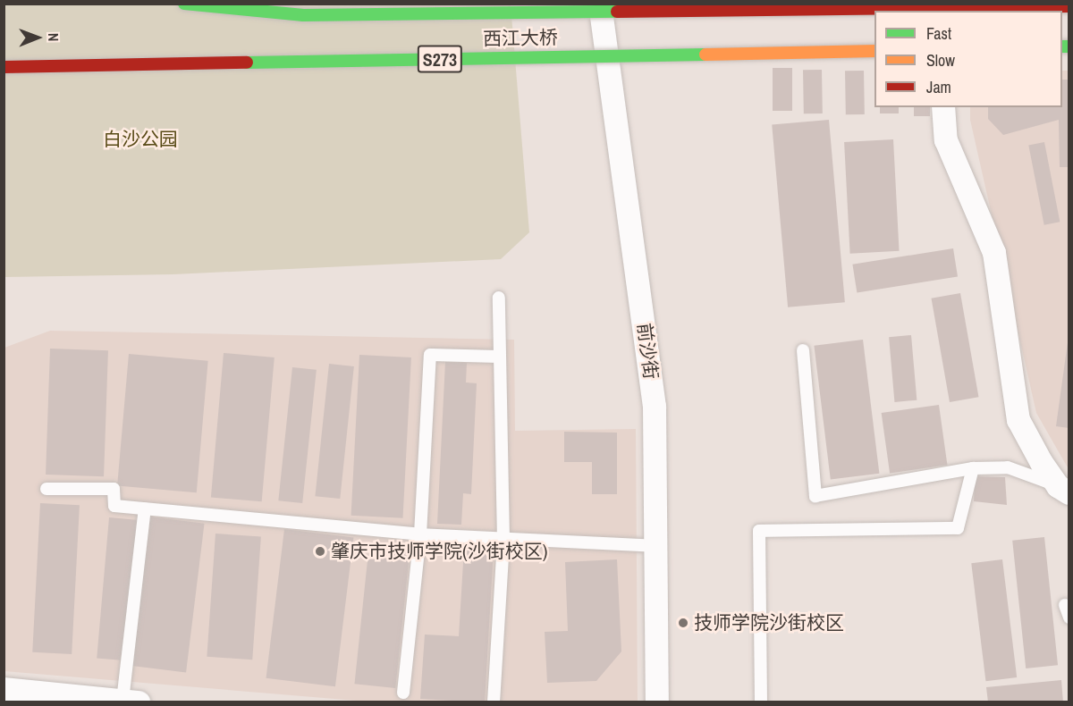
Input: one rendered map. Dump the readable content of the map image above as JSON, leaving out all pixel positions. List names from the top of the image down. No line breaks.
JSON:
{"streets":{"main road":["西江大桥","S273"],"street":["前沙街"]},"parks":["白沙公园"],"places":["肇庆市技师学院(沙街校区)","技师学院沙街校区"],"legend":["Fast","Slow","Jam"],"north":"right"}
